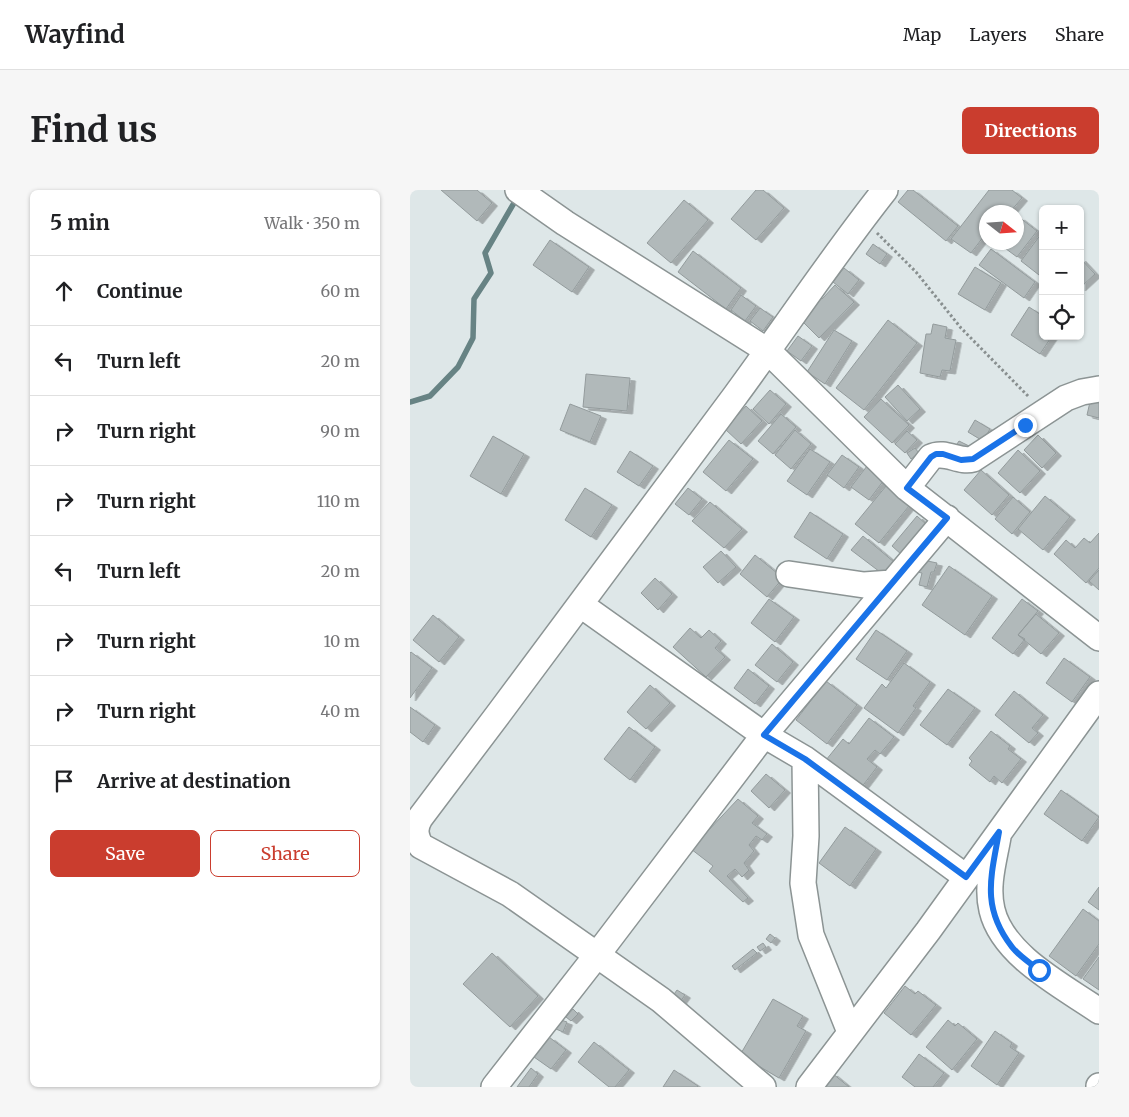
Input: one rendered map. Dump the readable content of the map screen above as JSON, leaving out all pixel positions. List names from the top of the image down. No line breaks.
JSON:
{"north":"right","page":{"header":"Wayfind","nav":["Map","Layers","Share"],"buttons":["Directions",["Save","Share"]],"title":"Find us","heading":["5 min","Walk · 350 m"],"map_buttons":["+","−"],"list":[["Continue","60 m"],["Turn left","20 m"],["Turn right","90 m"],["Turn right","110 m"],["Turn left","20 m"],["Turn right","10 m"],["Turn right","40 m"],"Arrive at destination"]}}
